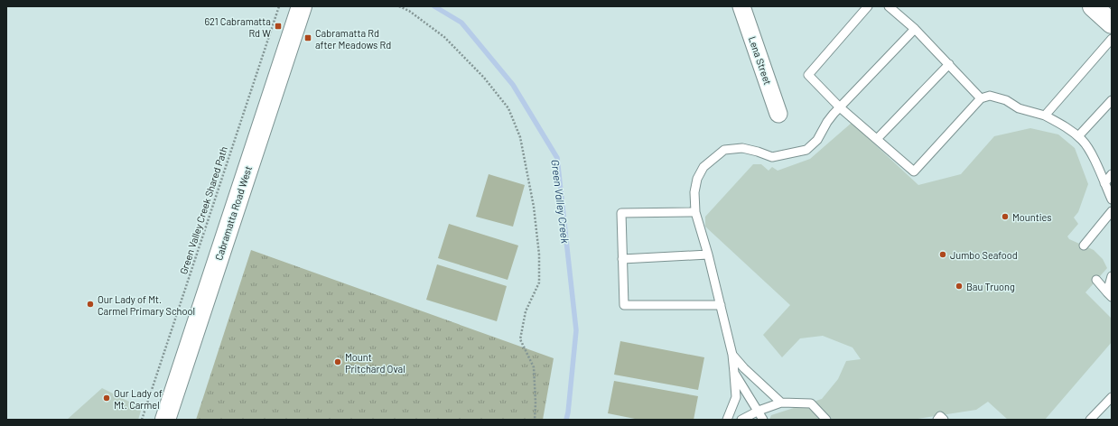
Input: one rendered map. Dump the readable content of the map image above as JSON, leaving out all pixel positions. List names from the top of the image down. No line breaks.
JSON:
{"streets":{"main road":["Cabramatta Road West"],"street":["Lena Street"],"path":["Green Valley Creek Shared Path"]},"water":["Green Valley Creek"],"places":{"transit":["621 Cabramatta Rd W","Cabramatta Rd after Meadows Rd"],"other":["Mounties","Jumbo Seafood","Bau Truong","Our Lady of Mt. Carmel Primary School","Mount Pritchard Oval","Our Lady of Mt. Carmel"]}}
